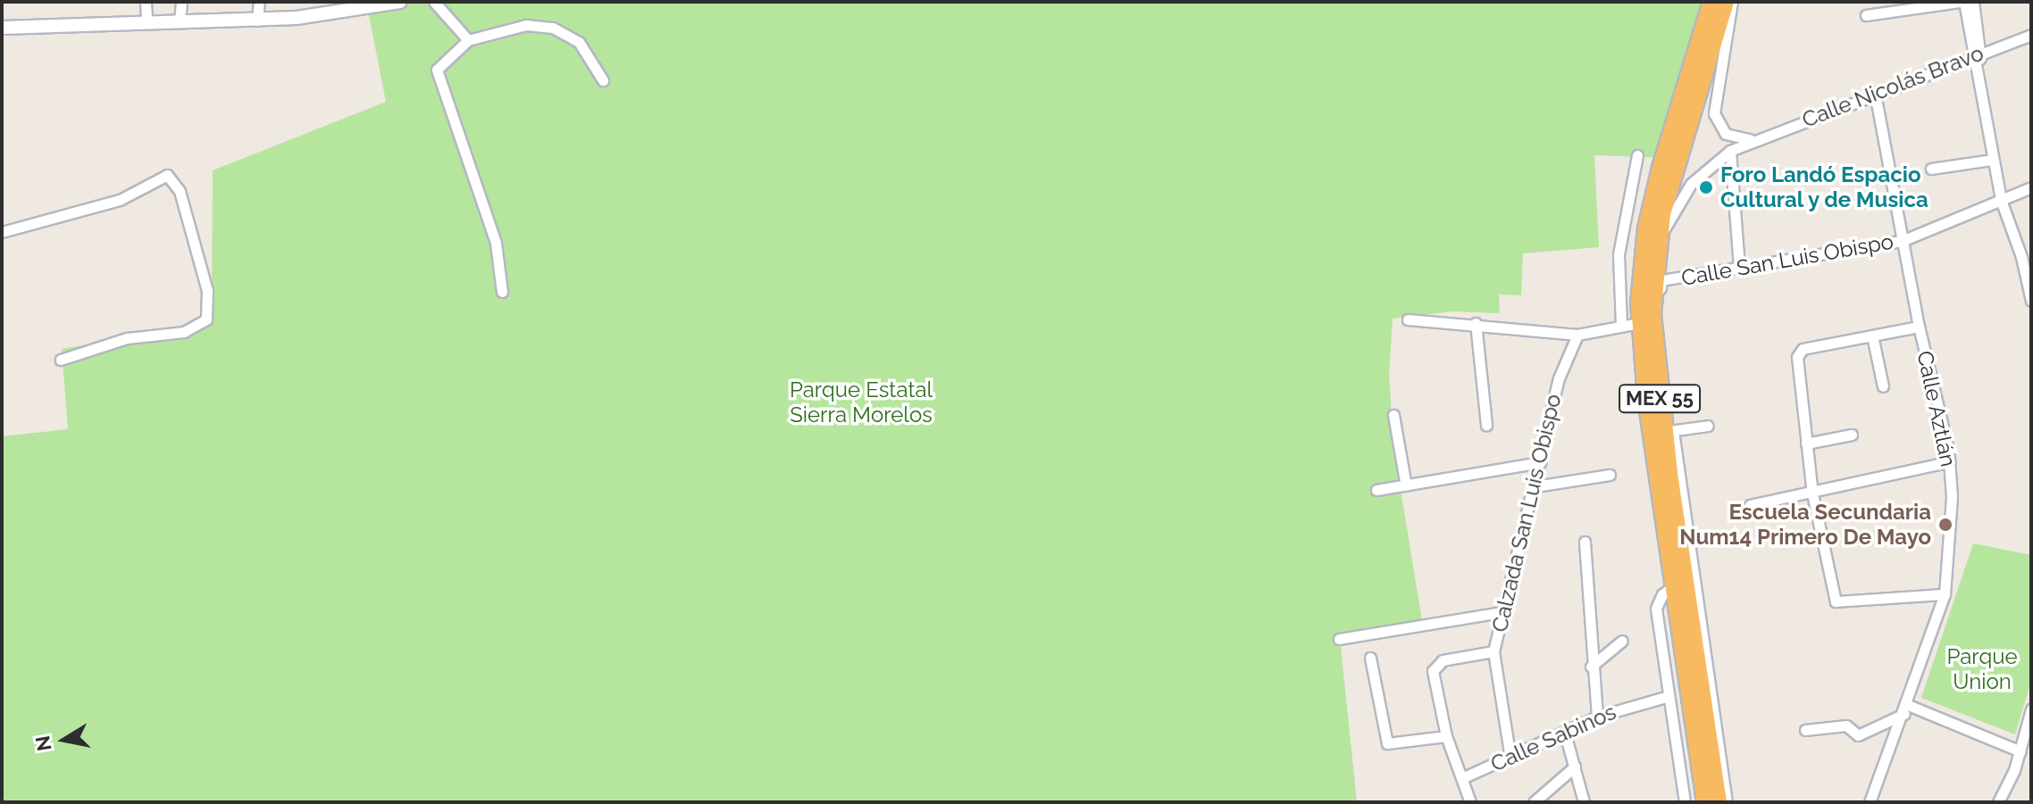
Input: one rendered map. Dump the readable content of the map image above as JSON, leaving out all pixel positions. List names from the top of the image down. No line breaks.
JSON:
{"streets":{"highway":["MEX 55"],"street":["Calle Nicolás Bravo","Calle San Luis Obispo","Calle Aztlán","Calzada San Luis Obispo","Calle Sabinos"]},"crossings":[["Calle Nicolás Bravo","MEX 55"],["Calle Nicolás Bravo","Calle Aztlán"],["Calle San Luis Obispo","MEX 55"],["Calle San Luis Obispo","Calle Aztlán"],["Calzada San Luis Obispo","Calle Sabinos"]],"parks":["Parque Estatal Sierra Morelos","Parque Union"],"places":["Foro Landó Espacio Cultural y de Musica","Escuela Secundaria Num14 Primero De Mayo"],"north":"left"}
